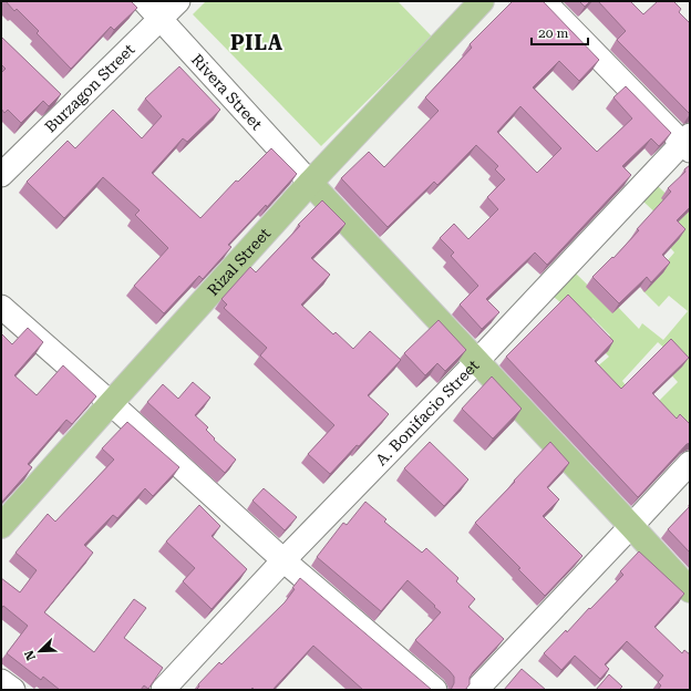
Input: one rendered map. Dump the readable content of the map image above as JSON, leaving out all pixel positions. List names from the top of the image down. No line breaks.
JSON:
{"streets":{"main road":["Rizal Street"],"street":["Burzagon Street","Rivera Street","A. Bonifacio Street"]},"crossings":[["Burzagon Street","Rivera Street"],["Rivera Street","Rizal Street"]],"districts":["PILA"],"scale_bar":"20 m","north":"bottom left"}
